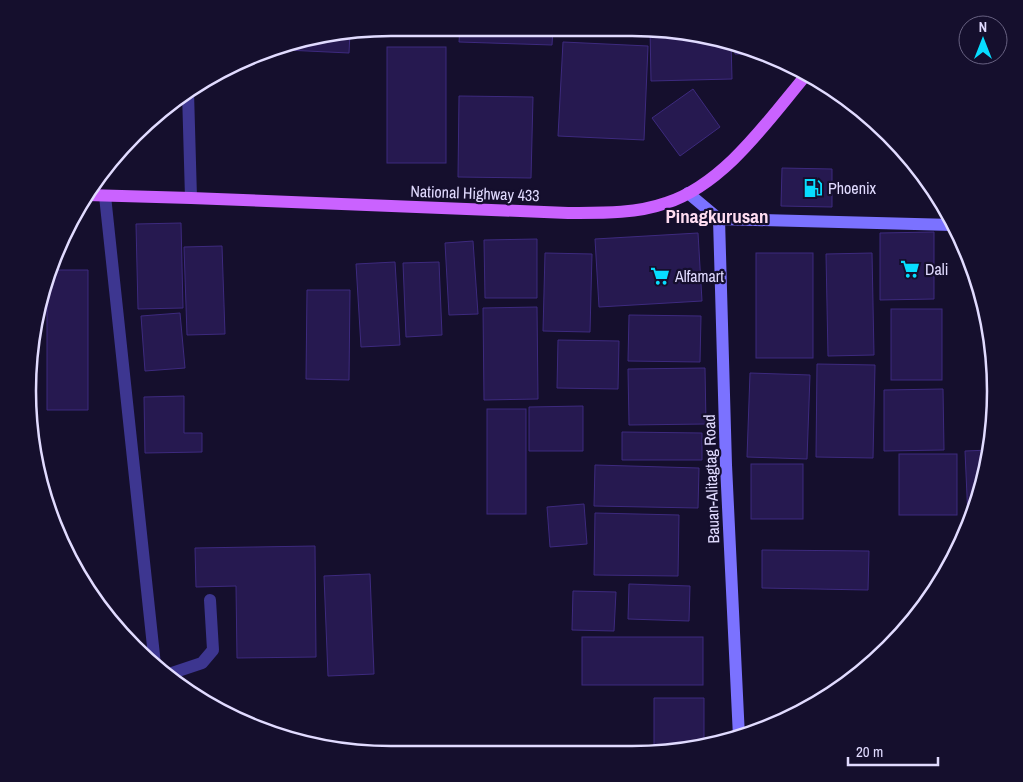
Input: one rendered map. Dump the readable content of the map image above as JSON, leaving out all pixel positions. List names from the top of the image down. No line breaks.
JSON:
{"streets":{"main road":["National Highway 433","Bauan-Alitagtag Road"]},"districts":["Pinagkurusan"],"places":{"fuel station":["Phoenix"],"supermarket":["Dali","Alfamart"]},"scale_bar":"20 m","north":"top"}
